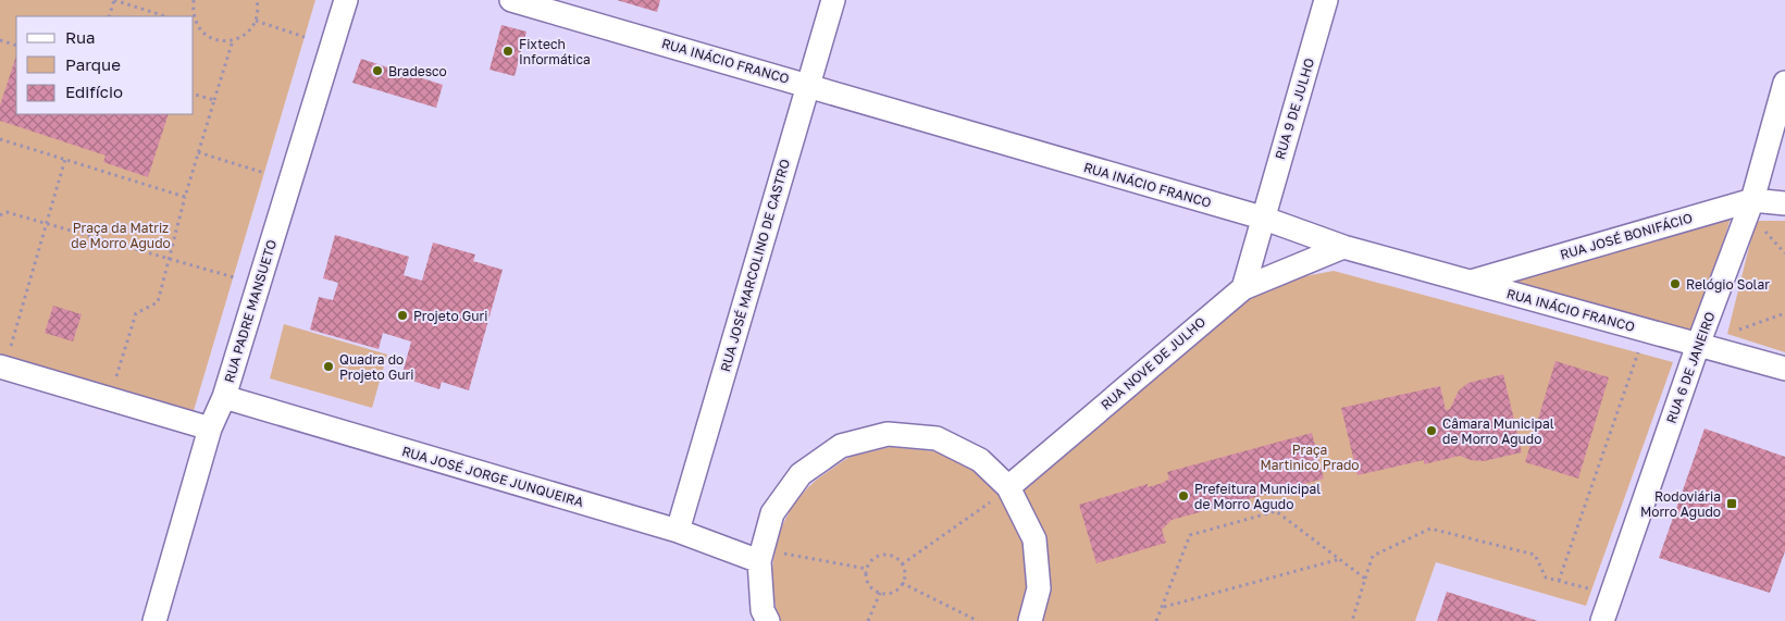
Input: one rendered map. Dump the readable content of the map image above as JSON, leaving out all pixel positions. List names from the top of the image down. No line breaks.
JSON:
{"streets":{"street":["RUA INÁCIO FRANCO","RUA 9 DE JULHO","RUA JOSÉ BONIFÁCIO","RUA JOSÉ MARCOLINO DE CASTRO","RUA PADRE MANSUETO","RUA NOVE DE JULHO","RUA 6 DE JANEIRO","RUA JOSÉ JORGE JUNQUEIRA"]},"crossings":[["RUA INÁCIO FRANCO","RUA 9 DE JULHO"],["RUA INÁCIO FRANCO","RUA JOSÉ BONIFÁCIO"],["RUA INÁCIO FRANCO","RUA JOSÉ MARCOLINO DE CASTRO"],["RUA INÁCIO FRANCO","RUA NOVE DE JULHO"],["RUA INÁCIO FRANCO","RUA 6 DE JANEIRO"],["RUA JOSÉ BONIFÁCIO","RUA 6 DE JANEIRO"],["RUA JOSÉ MARCOLINO DE CASTRO","RUA JOSÉ JORGE JUNQUEIRA"],["RUA PADRE MANSUETO","RUA JOSÉ JORGE JUNQUEIRA"]],"parks":["Praça da Matriz de Morro Agudo","Praça Martinico Prado"],"places":{"other":["Fixtech Informática","Bradesco","Relógio Solar","Projeto Guri","Quadra do Projeto Guri","Câmara Municipal de Morro Agudo","Prefeitura Municipal de Morro Agudo"],"transit":["Rodoviária Morro Agudo"]},"legend":["Rua","Parque","Edifício"]}
